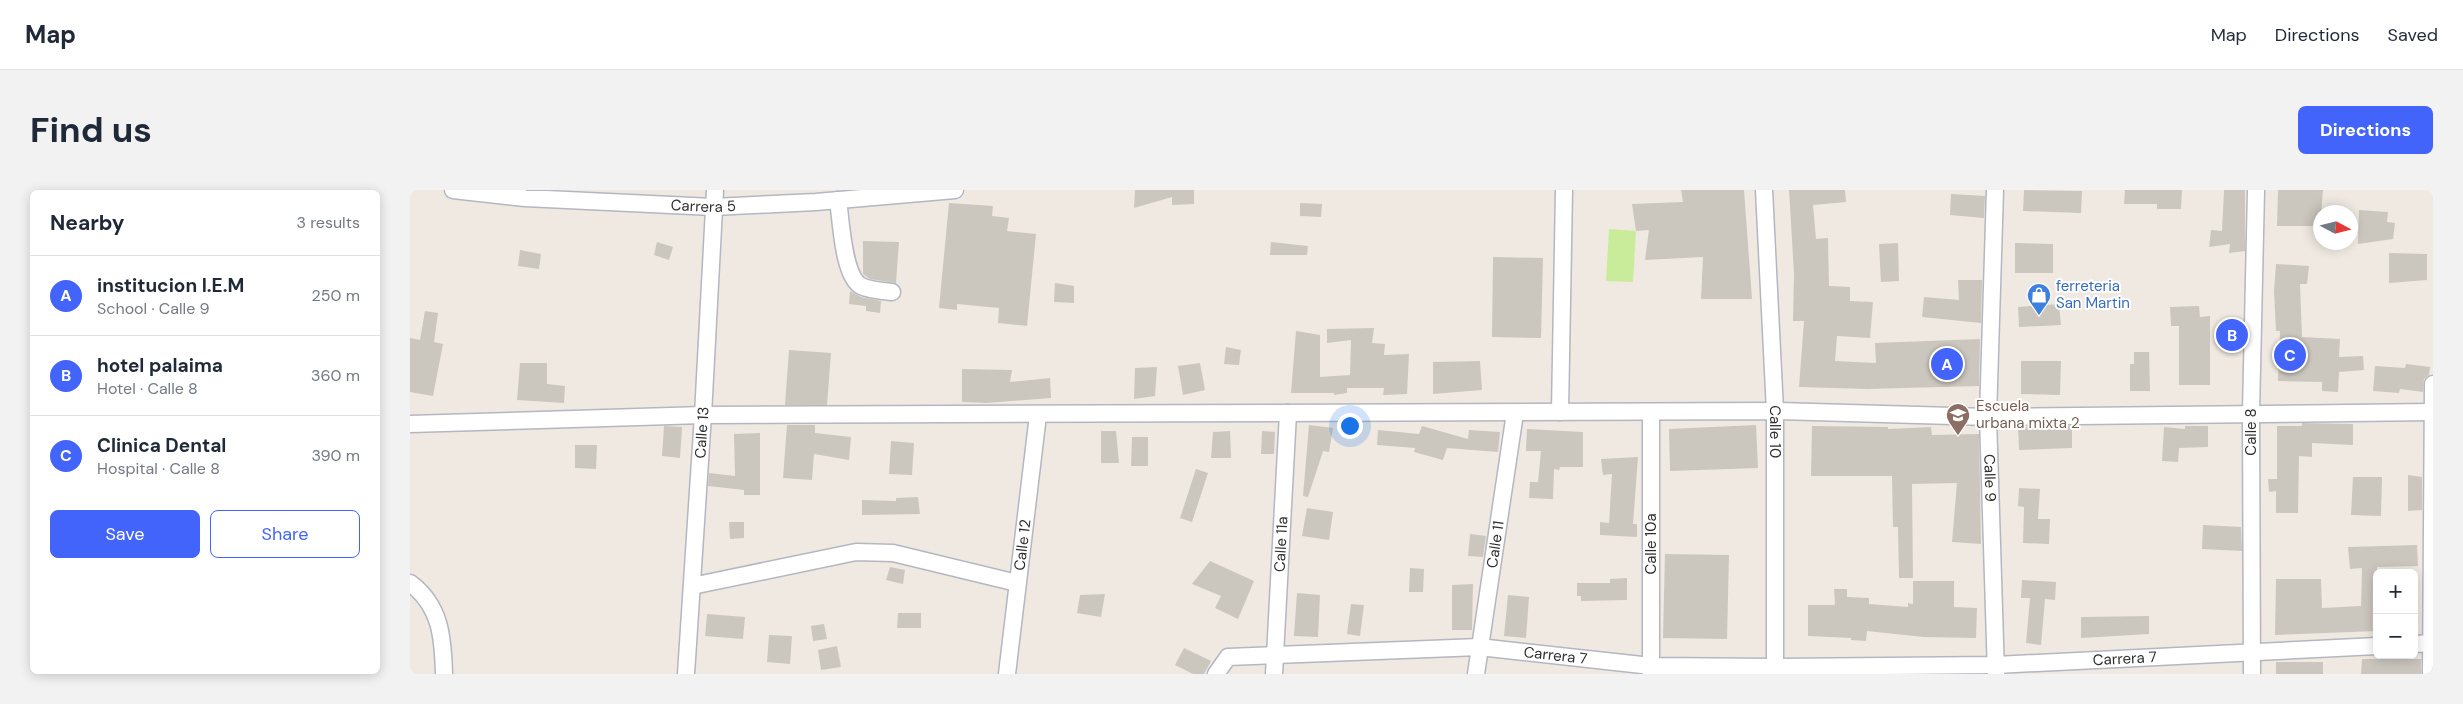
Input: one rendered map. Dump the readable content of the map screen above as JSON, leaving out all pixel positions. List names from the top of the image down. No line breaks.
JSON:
{"streets":{"street":["Carrera 5","Calle 13","Calle 10","Calle 8","Calle 9","Calle 11a","Calle 11","Calle 10a","Calle 12","Carrera 7"]},"crossings":[["Carrera 5","Calle 13"],["Calle 10","Carrera 7"],["Calle 8","Carrera 7"],["Calle 9","Carrera 7"],["Calle 11a","Carrera 7"],["Calle 11","Carrera 7"],["Calle 10a","Carrera 7"]],"places":{"shop":["ferreteria San Martin"],"school or university":["Escuela urbana mixta 2"]},"north":"right","page":{"header":"Map","nav":["Map","Directions","Saved"],"buttons":["Directions",["Save","Share"]],"title":"Find us","heading":["Nearby","3 results"],"list":[{"mark":"A","name":"institucion I.E.M","note":"School · Calle 9","value":"250 m"},{"mark":"B","name":"hotel palaima","note":"Hotel · Calle 8","value":"360 m"},{"mark":"C","name":"Clinica Dental","note":"Hospital · Calle 8","value":"390 m"}],"pins":["B","C","A"],"map_buttons":["+","−"]}}
